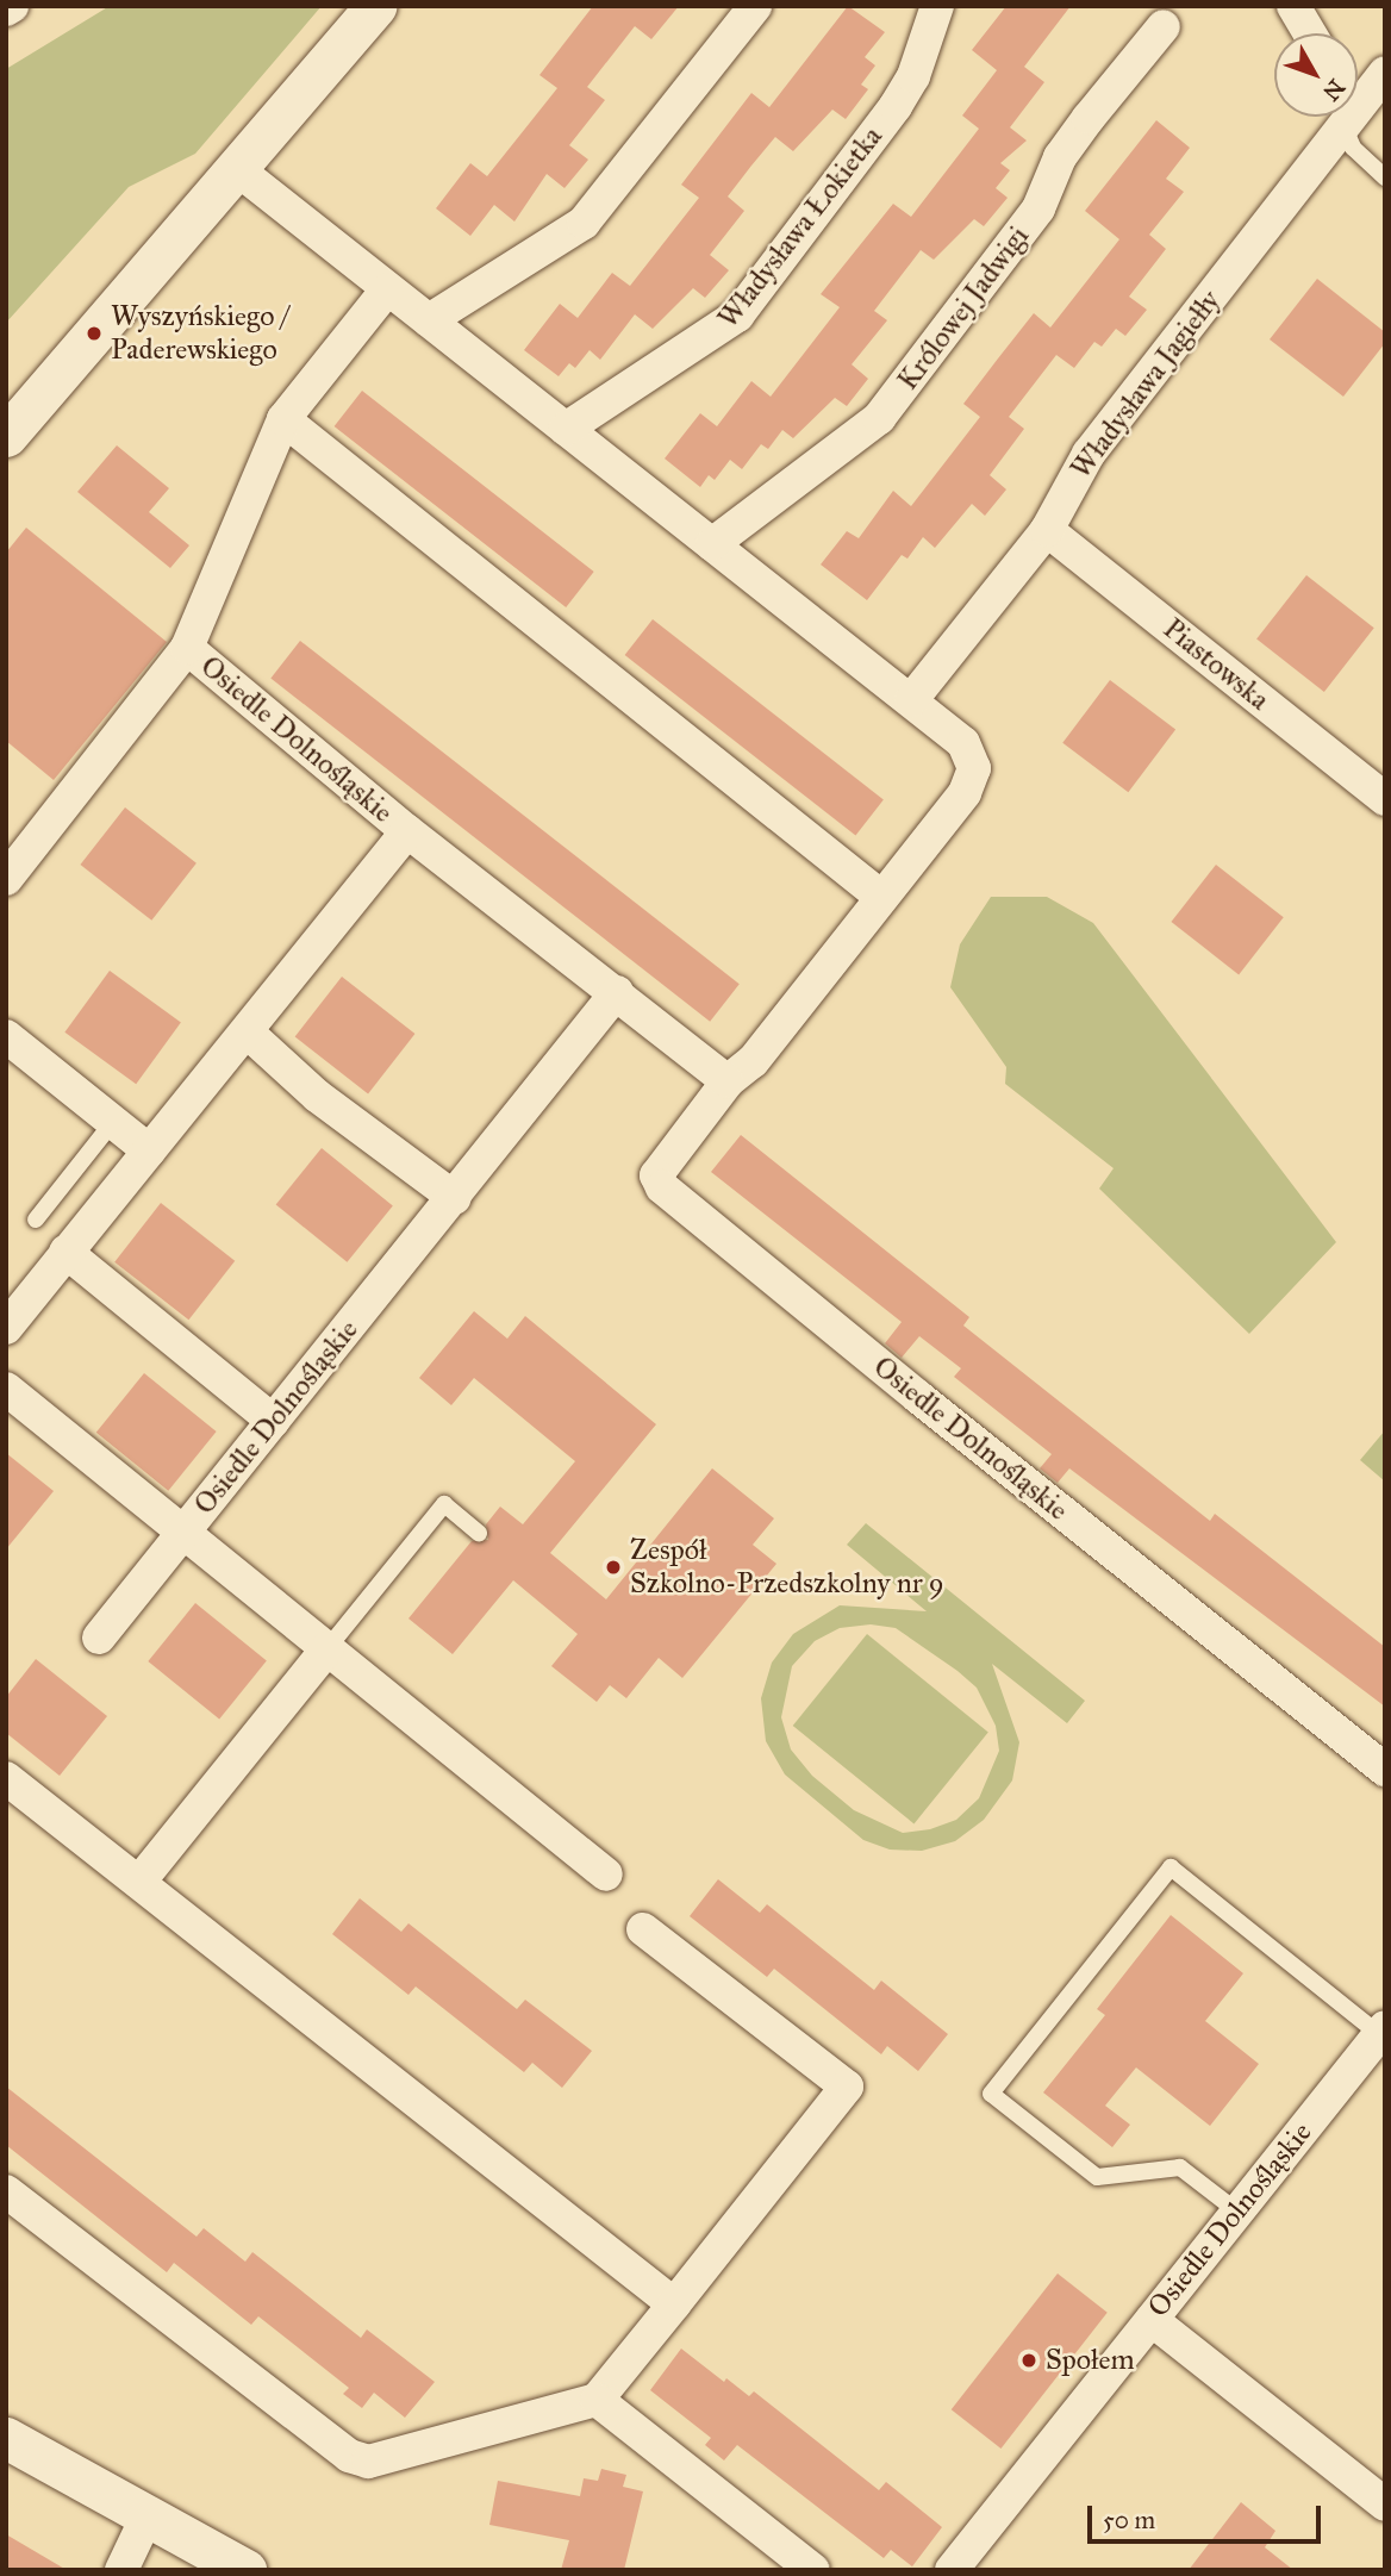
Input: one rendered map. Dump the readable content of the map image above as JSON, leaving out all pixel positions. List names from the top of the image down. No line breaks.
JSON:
{"streets":{"street":["Władysława Łokietka","Królowej Jadwigi","Władysława Jagiełły","Piastowska","Osiedle Dolnośląskie"]},"crossings":[["Władysława Łokietka","Osiedle Dolnośląskie"],["Królowej Jadwigi","Osiedle Dolnośląskie"],["Władysława Jagiełły","Piastowska"],["Władysława Jagiełły","Osiedle Dolnośląskie"]],"places":["Wyszyńskiego / Paderewskiego","Zespół Szkolno-Przedszkolny nr 9","Społem"],"scale_bar":"50 m","north":"bottom right"}
